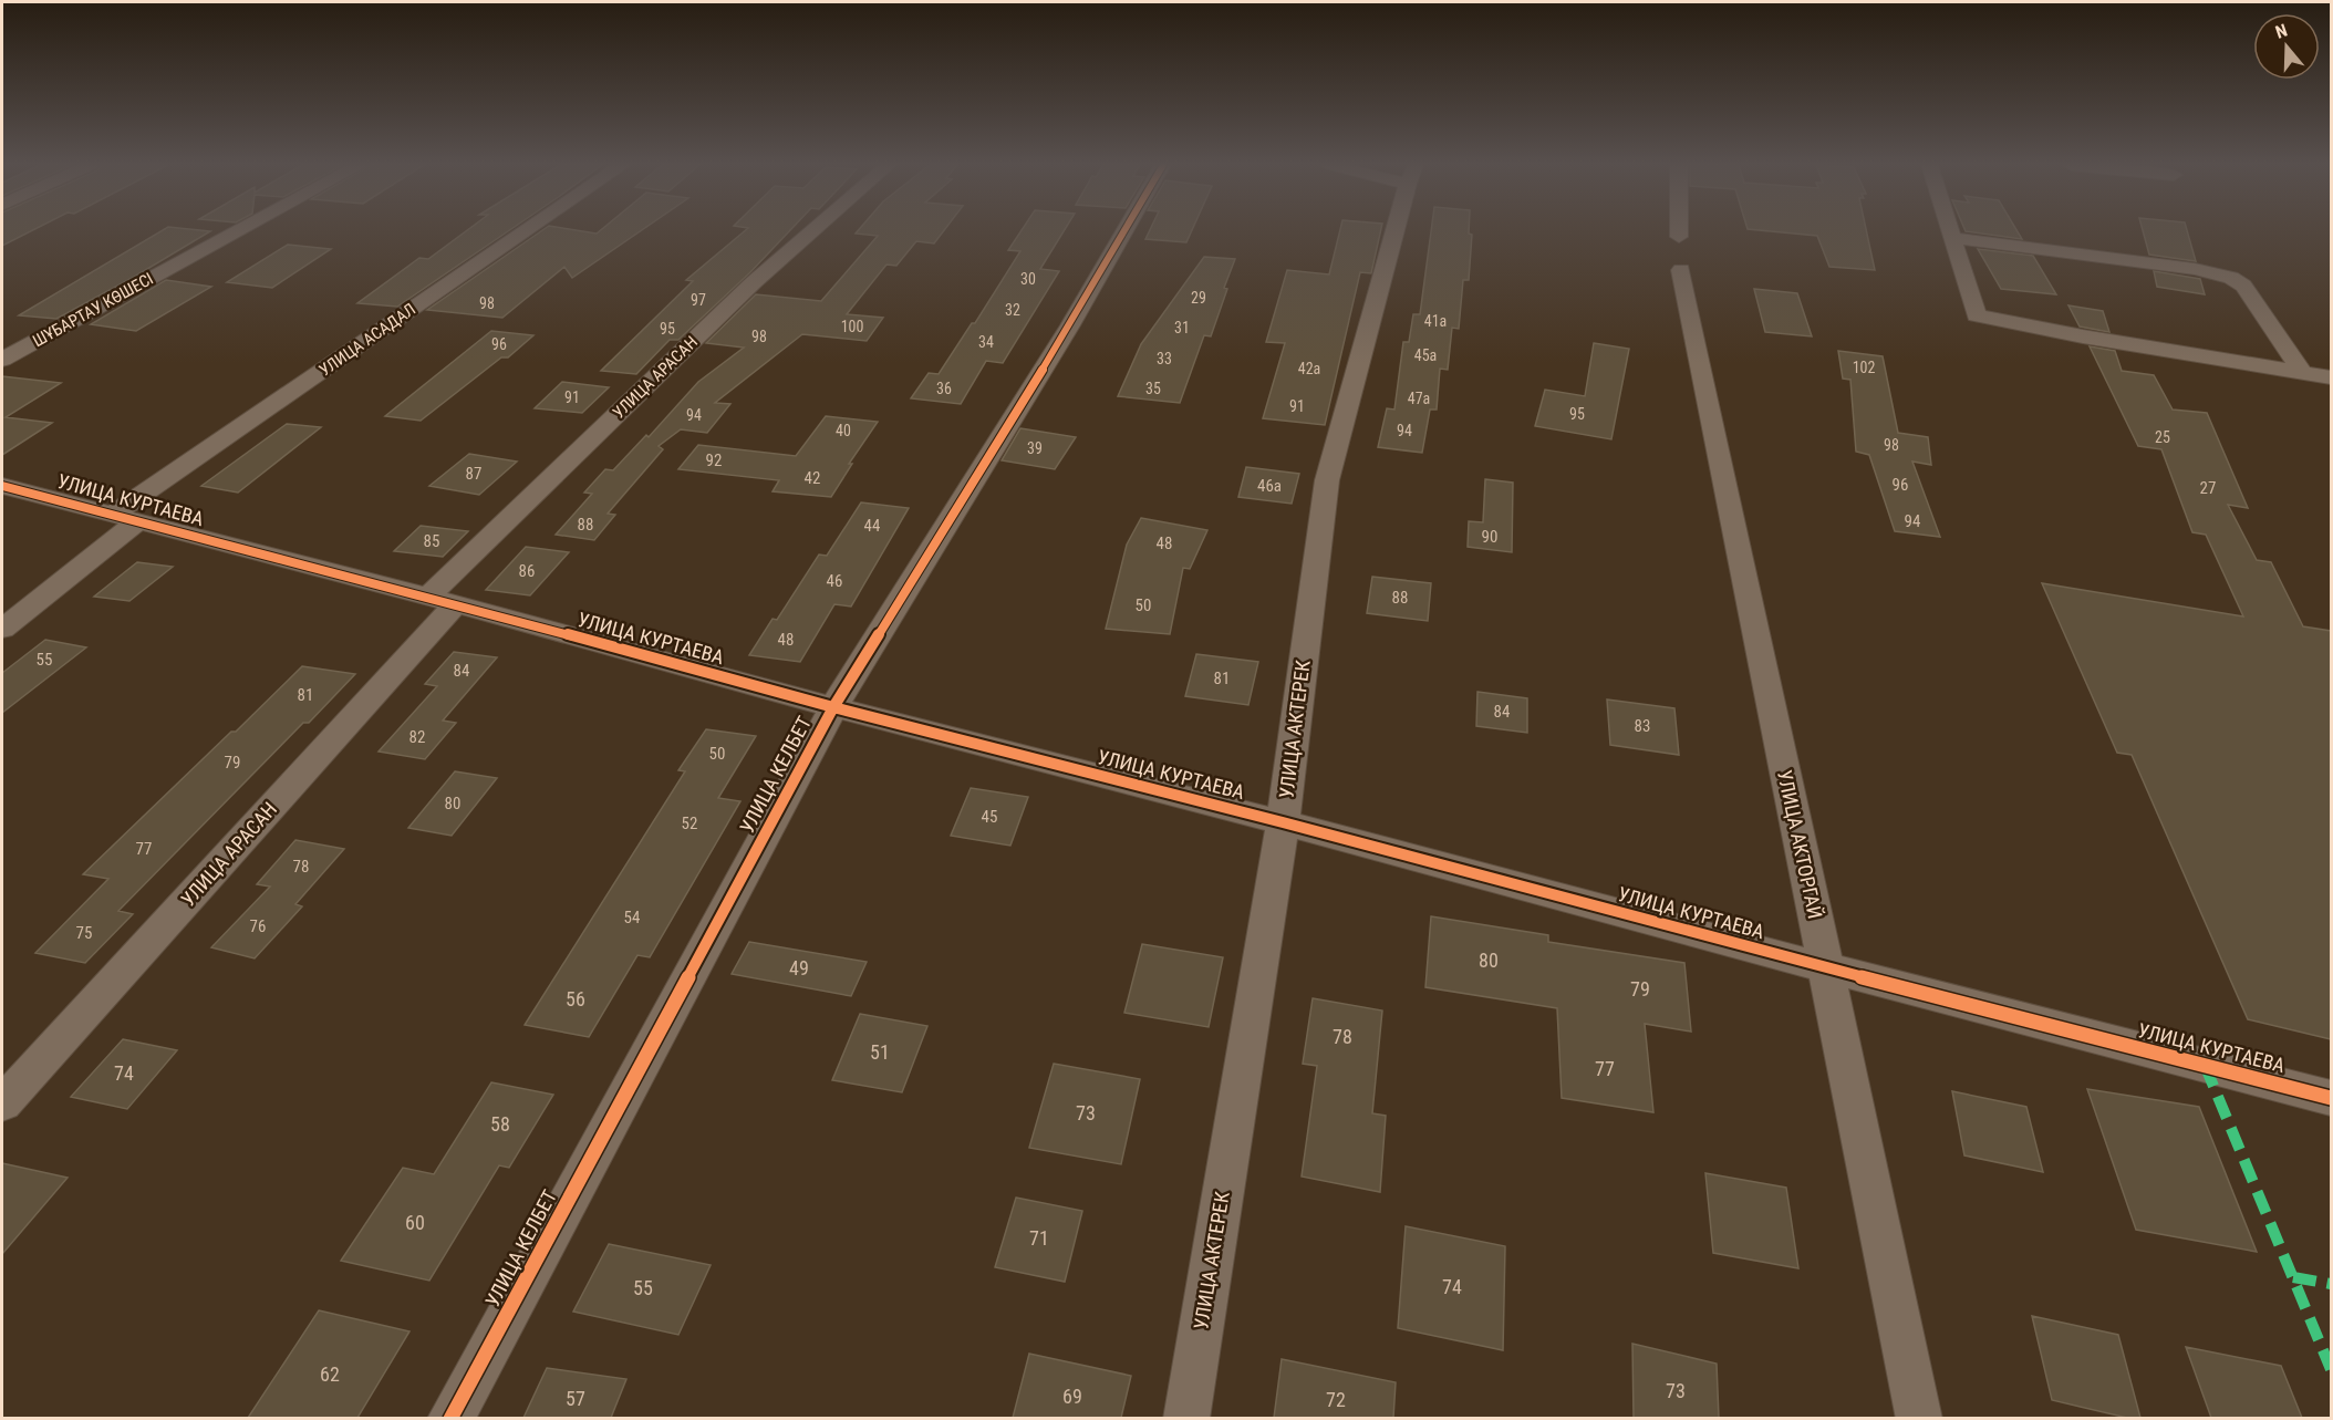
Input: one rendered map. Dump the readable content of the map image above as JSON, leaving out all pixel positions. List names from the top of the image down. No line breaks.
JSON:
{"streets":{"street":["ШҰБАРТАУ КӨШЕСІ","УЛИЦА АСАДАЛ","УЛИЦА АРАСАН","УЛИЦА КУРТАЕВА","УЛИЦА АКТЕРЕК","УЛИЦА КЕЛБЕТ","УЛИЦА АКТОРГАЙ"]},"crossings":[["УЛИЦА АСАДАЛ","УЛИЦА КУРТАЕВА"],["УЛИЦА АРАСАН","УЛИЦА КУРТАЕВА"],["УЛИЦА КУРТАЕВА","УЛИЦА АКТЕРЕК"],["УЛИЦА КУРТАЕВА","УЛИЦА КЕЛБЕТ"],["УЛИЦА КУРТАЕВА","УЛИЦА АКТОРГАЙ"]],"house_numbers":["30","29","97","98","32","41а","100","31","95","98","34","96","45а","33","102","42а","36","35","91","47а","91","95","94","40","94","25","98","39","92","87","42","96","46а","27","94","88","44","90","85","48","86","46","88","50","48","55","84","81","81","84","83","82","50","79","80","45","52","77","78","54","76","75","80","49","79","56","78","51","77","74","73","58","60","71","74","55","62","73","69","57","72"],"north":"top"}
